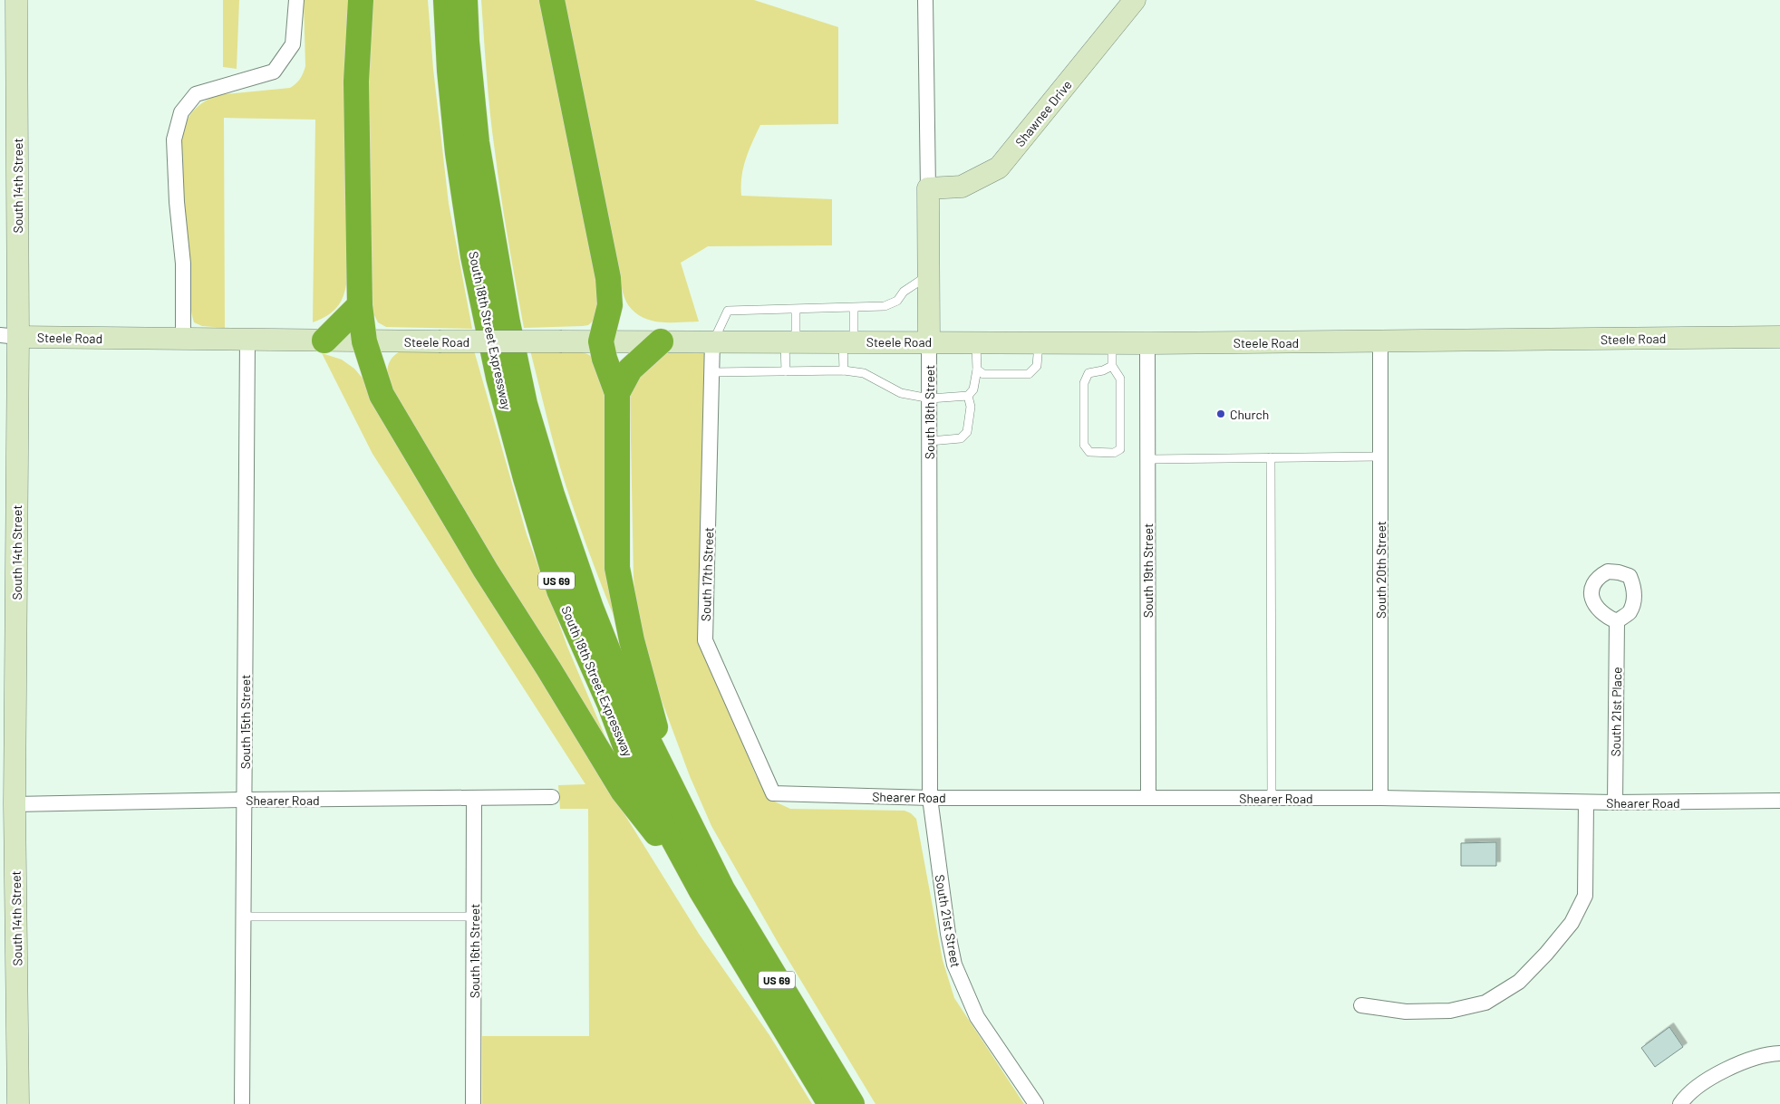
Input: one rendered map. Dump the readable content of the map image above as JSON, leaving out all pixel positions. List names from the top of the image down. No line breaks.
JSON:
{"streets":{"highway":["South 18th Street Expressway","US 69"],"street":["Shawnee Drive","South 14th Street","Steele Road","South 18th Street","South 20th Street","South 19th Street","South 17th Street","South 21st Place","South 15th Street","Shearer Road","South 21st Street","South 16th Street"]},"crossings":[["Shawnee Drive","South 18th Street"],["South 14th Street","Steele Road"],["South 14th Street","Shearer Road"],["Steele Road","South 18th Street"],["Steele Road","South 20th Street"],["Steele Road","South 19th Street"],["Steele Road","South 17th Street"],["Steele Road","South 15th Street"],["South 18th Street","Shearer Road"],["South 18th Street","South 21st Street"],["South 20th Street","Shearer Road"],["South 19th Street","Shearer Road"],["South 17th Street","Shearer Road"],["South 21st Place","Shearer Road"],["South 15th Street","Shearer Road"],["Shearer Road","South 21st Street"],["Shearer Road","South 16th Street"]],"places":["Church"]}
